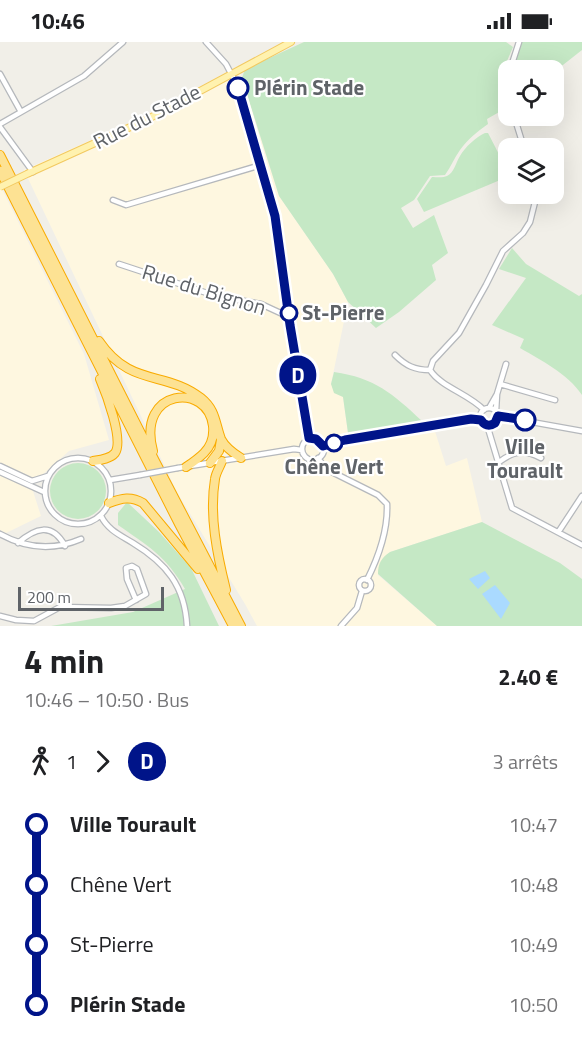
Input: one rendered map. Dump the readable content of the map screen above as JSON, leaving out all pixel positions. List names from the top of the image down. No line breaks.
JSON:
{"streets":{"main road":["Rue du Stade"],"street":["Rue du Bignon"]},"places":["Plérin Stade","St-Pierre","Ville Tourault","Chêne Vert"],"lines":["bus line D"],"scale_bar":"200 m","page":{"status":"10:46","on_map":"D","scale":"200 m","heading":["4 min","10:46 – 10:50 · Bus","2.40 €"],"legs":["1","D","3 arrêts"],"list":[{"name":"Ville Tourault","value":"10:47"},{"name":"Chêne Vert","value":"10:48"},{"name":"St-Pierre","value":"10:49"},{"name":"Plérin Stade","value":"10:50"}]}}
